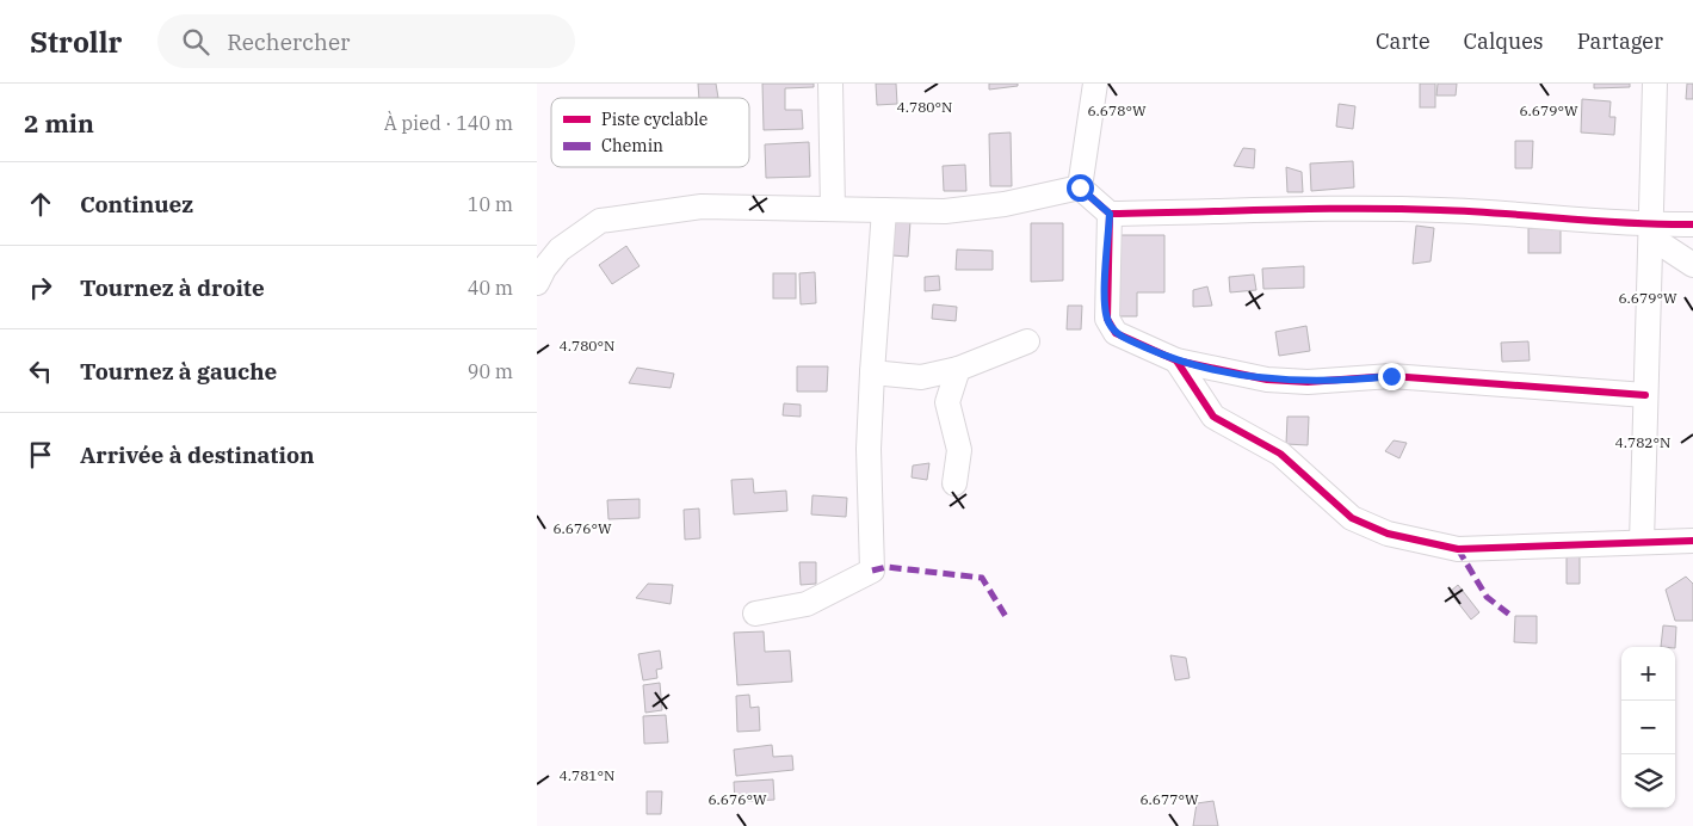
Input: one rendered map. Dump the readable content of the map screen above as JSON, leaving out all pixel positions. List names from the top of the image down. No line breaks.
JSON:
{"legend":["Piste cyclable","Chemin"],"page":{"header":"Strollr","search":"Rechercher","nav":["Carte","Calques","Partager"],"heading":["2 min","À pied · 140 m"],"list":[["Continuez","10 m"],["Tournez à droite","40 m"],["Tournez à gauche","90 m"],"Arrivée à destination"],"map_buttons":["+","−"]},"coordinates":["4.780°N","6.679°W","6.678°W","4.782°N","6.676°W","4.781°N","6.677°W"]}
